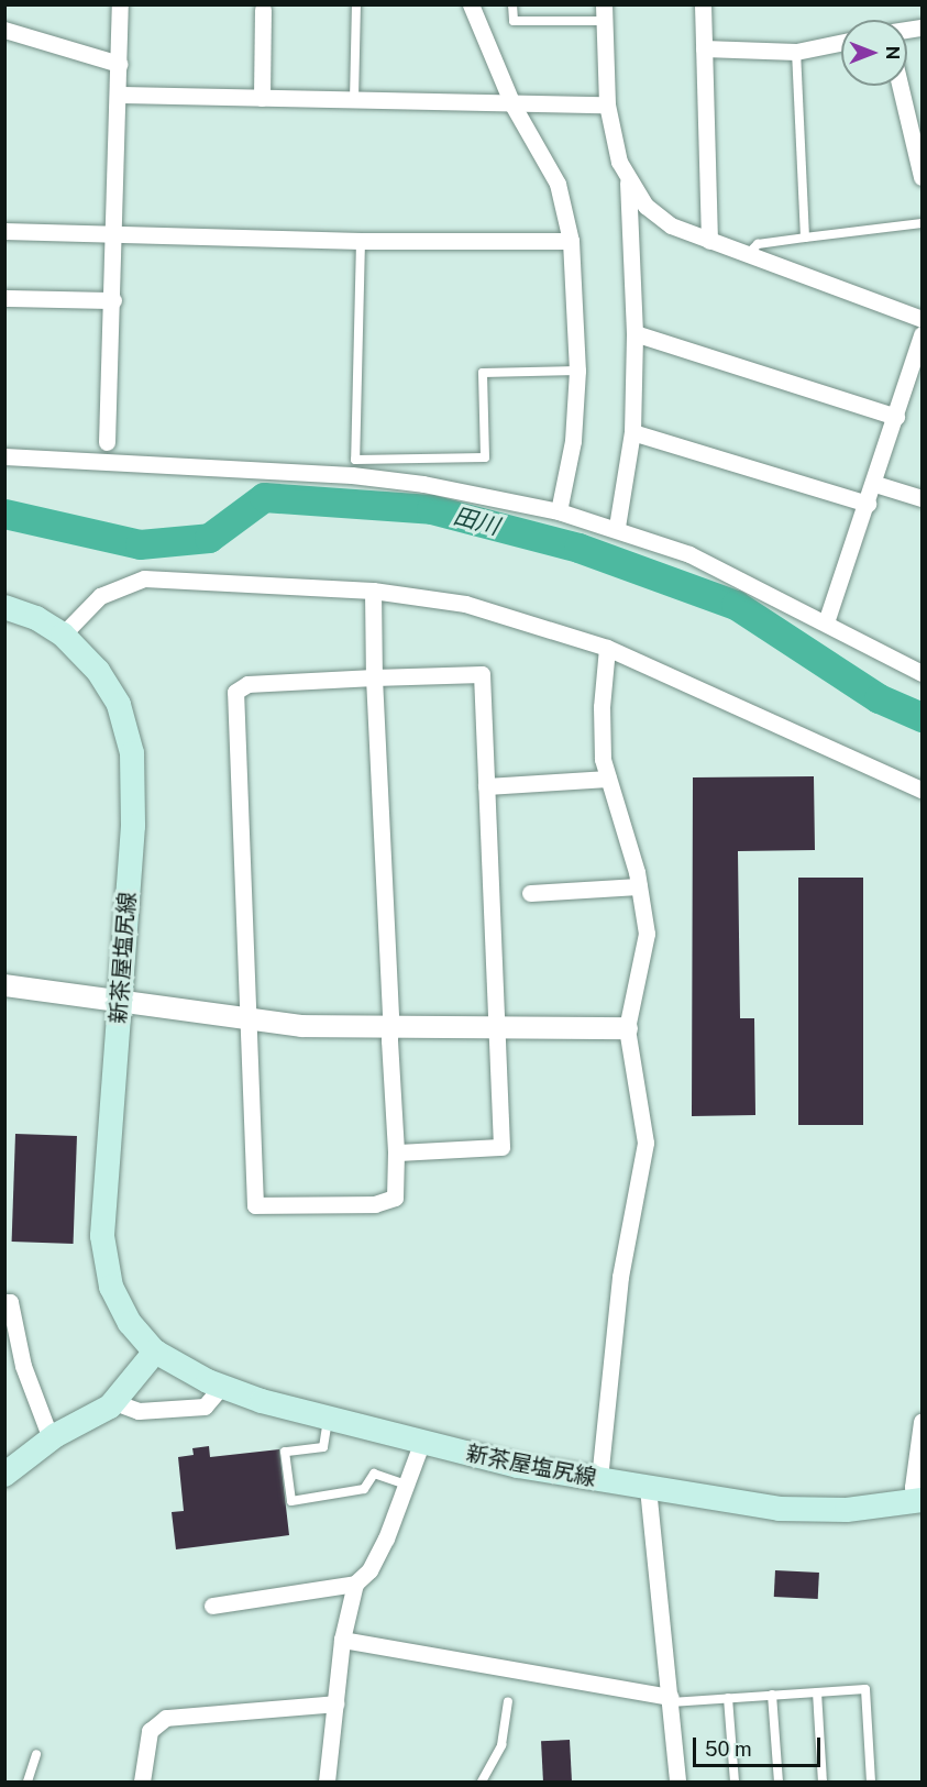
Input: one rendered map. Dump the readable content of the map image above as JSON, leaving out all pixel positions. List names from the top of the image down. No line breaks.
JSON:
{"streets":{"main road":["新茶屋塩尻線"]},"water":["田川"],"scale_bar":"50 m","north":"right"}
